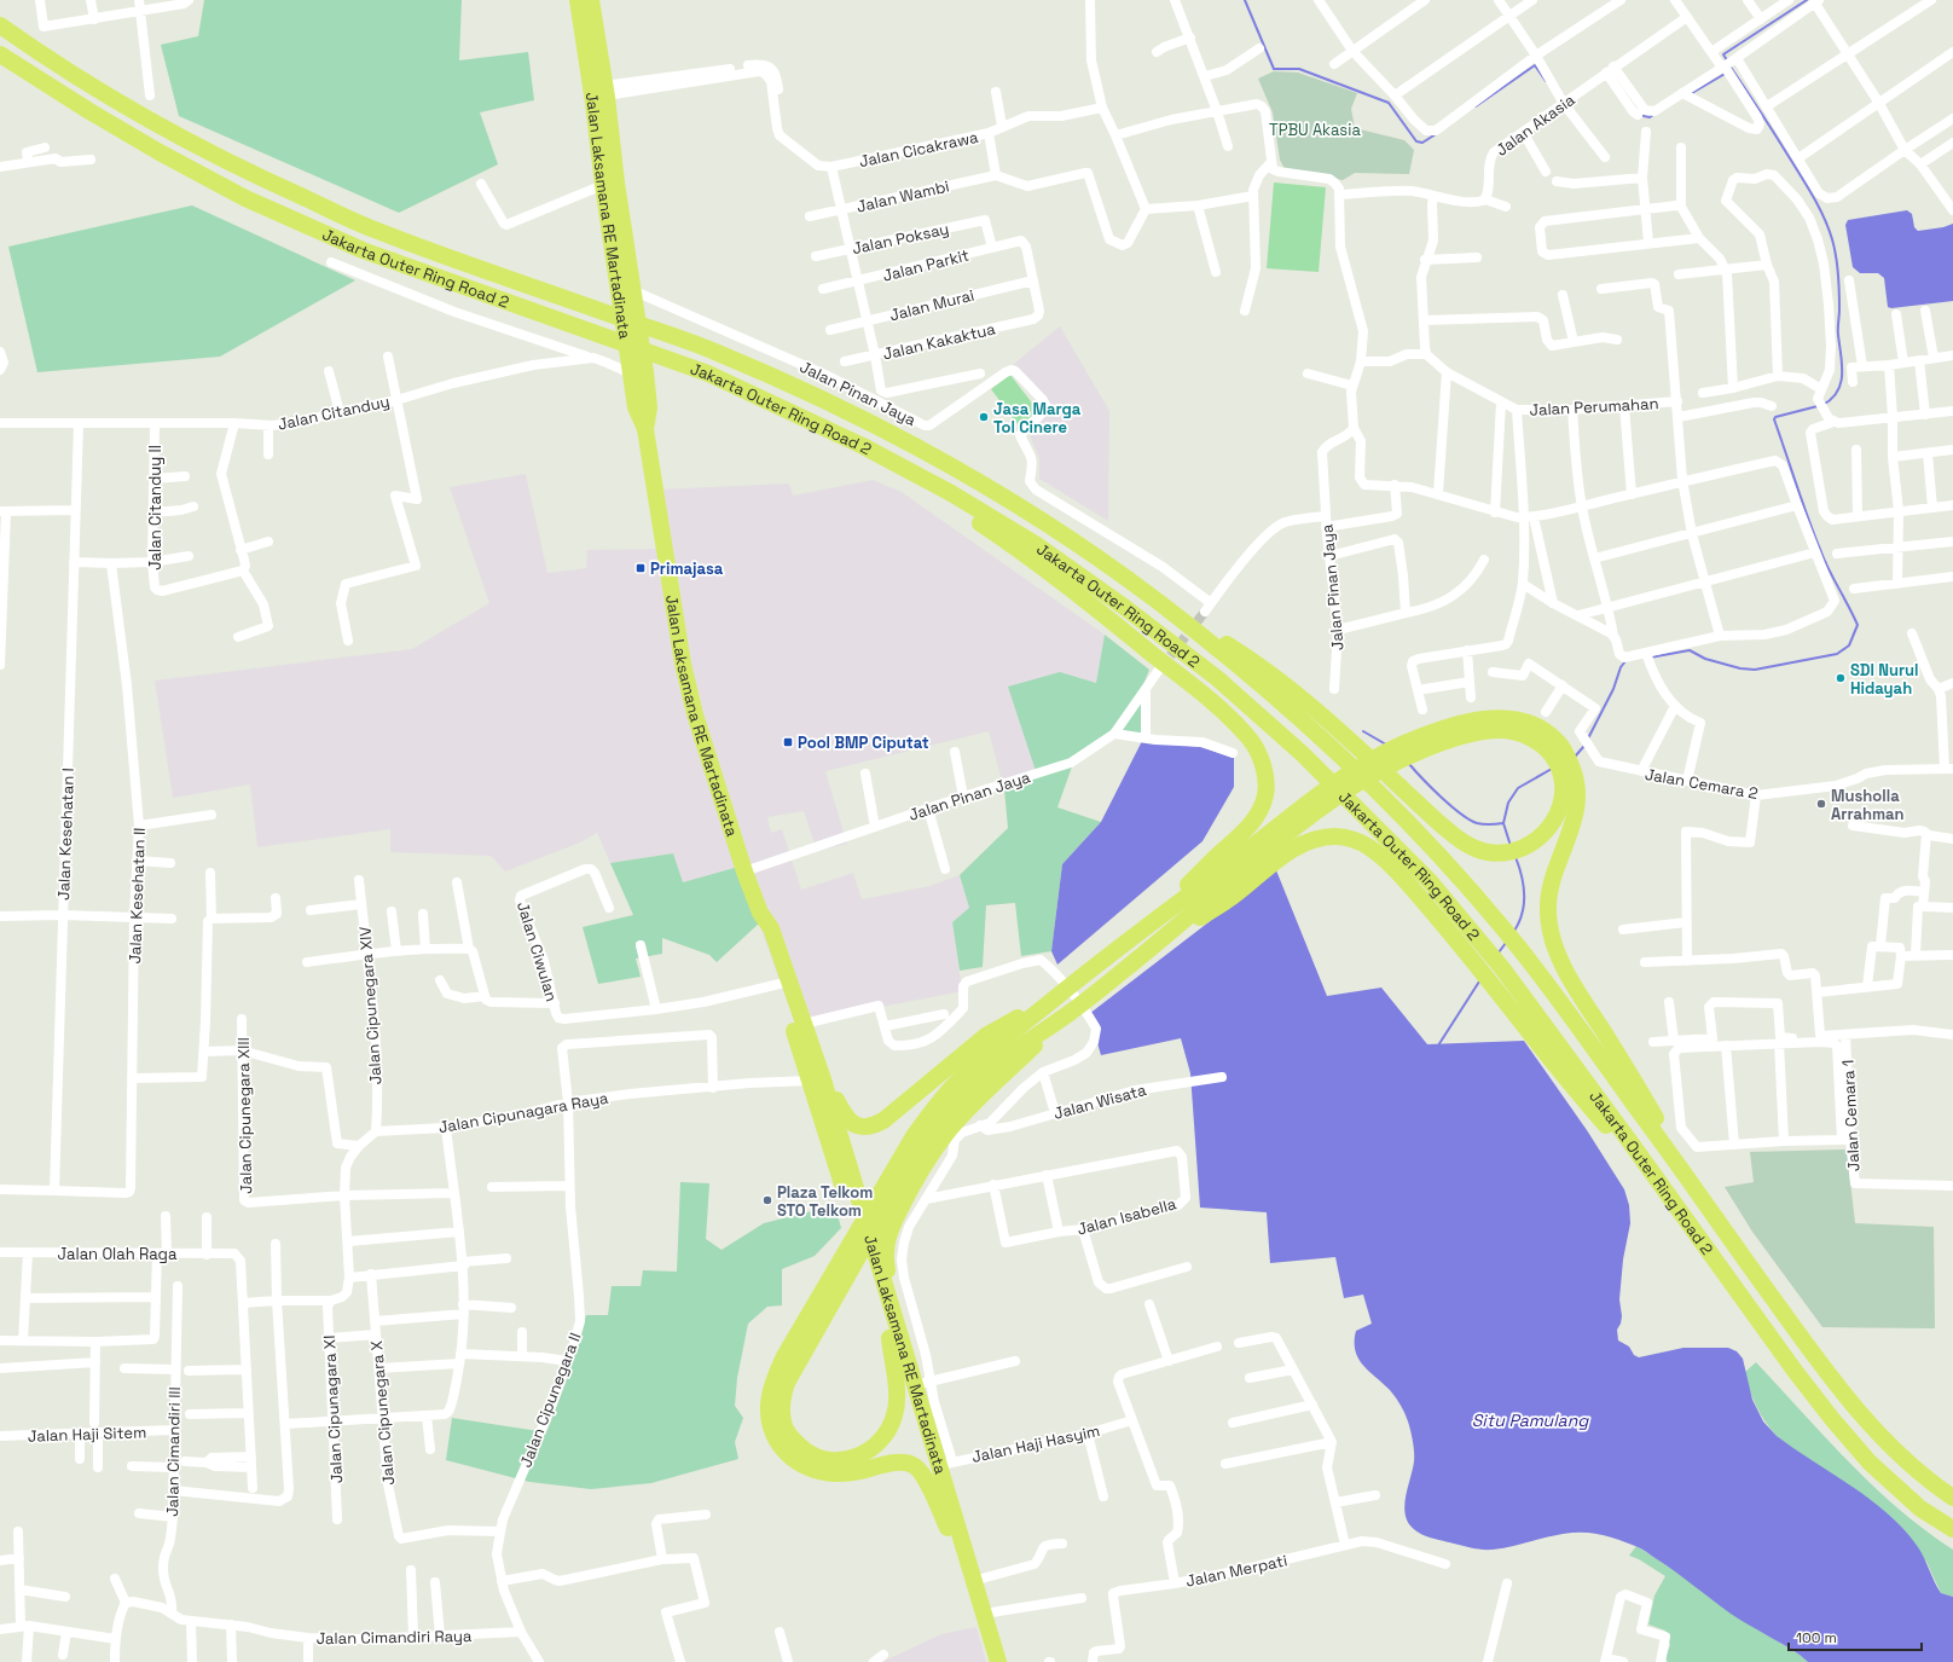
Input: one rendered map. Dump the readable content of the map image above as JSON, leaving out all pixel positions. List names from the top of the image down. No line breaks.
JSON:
{"streets":{"highway":["Jalan Laksamana RE Martadinata","Jakarta Outer Ring Road 2"],"street":["Jalan Akasia","Jalan Cicakrawa","Jalan Wambi","Jalan Poksay","Jalan Parkit","Jalan Murai","Jalan Kakaktua","Jalan Pinan Jaya","Jalan Perumahan","Jalan Citanduy","Jalan Citanduy II","Jalan Cemara 2","Jalan Kesehatan I","Jalan Kesehatan II","Jalan Ciwulan","Jalan Cipunegara XIV","Jalan Wisata","Jalan Cipunagara Raya","Jalan Cipunegara XIII","Jalan Cemara 1","Jalan Isabella","Jalan Olah Raga","Jalan Cipunegara II","Jalan Cipunagara XI","Jalan Cipunegara X","Jalan Haji Sitem","Jalan Haji Hasyim","Jalan Cimandiri III","Jalan Merpati","Jalan Cimandiri Raya"]},"crossings":[["Jalan Cicakrawa","Jalan Wambi"],["Jalan Laksamana RE Martadinata","Jalan Pinan Jaya"],["Jalan Laksamana RE Martadinata","Jalan Citanduy"],["Jalan Laksamana RE Martadinata","Jalan Ciwulan"],["Jalan Laksamana RE Martadinata","Jalan Cipunagara Raya"],["Jalan Laksamana RE Martadinata","Jalan Haji Hasyim"],["Jalan Poksay","Jalan Parkit"],["Jalan Parkit","Jalan Murai"],["Jalan Parkit","Jalan Kakaktua"],["Jalan Murai","Jalan Kakaktua"],["Jalan Citanduy","Jalan Citanduy II"],["Jalan Citanduy","Jalan Kesehatan I"],["Jalan Kesehatan I","Jalan Kesehatan II"],["Jalan Cipunegara XIV","Jalan Cipunagara Raya"],["Jalan Cipunagara Raya","Jalan Cipunegara II"],["Jalan Cipunegara II","Jalan Cipunegara X"],["Jalan Cipunegara II","Jalan Cimandiri Raya"],["Jalan Haji Sitem","Jalan Cimandiri III"],["Jalan Cimandiri III","Jalan Cimandiri Raya"]],"water":["Situ Pamulang"],"parks":["TPBU Akasia"],"places":{"other":["Jasa Marga Tol Cinere","SDI Nurul Hidayah","Musholla Arrahman","Plaza Telkom STO Telkom"],"transit":["Primajasa","Pool BMP Ciputat"]},"scale_bar":"100 m"}
